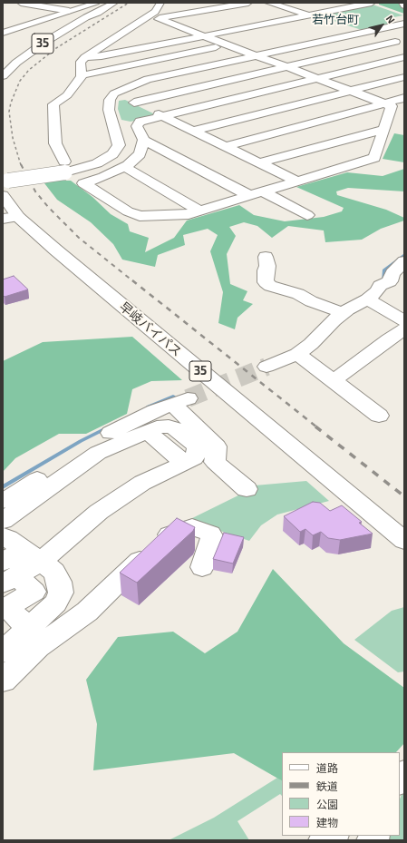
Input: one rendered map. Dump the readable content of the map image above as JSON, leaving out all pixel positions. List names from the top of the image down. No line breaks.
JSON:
{"streets":{"main road":["35","早岐バイパス"]},"districts":["若竹台町"],"legend":["道路","鉄道","公園","建物"],"north":"top right"}
